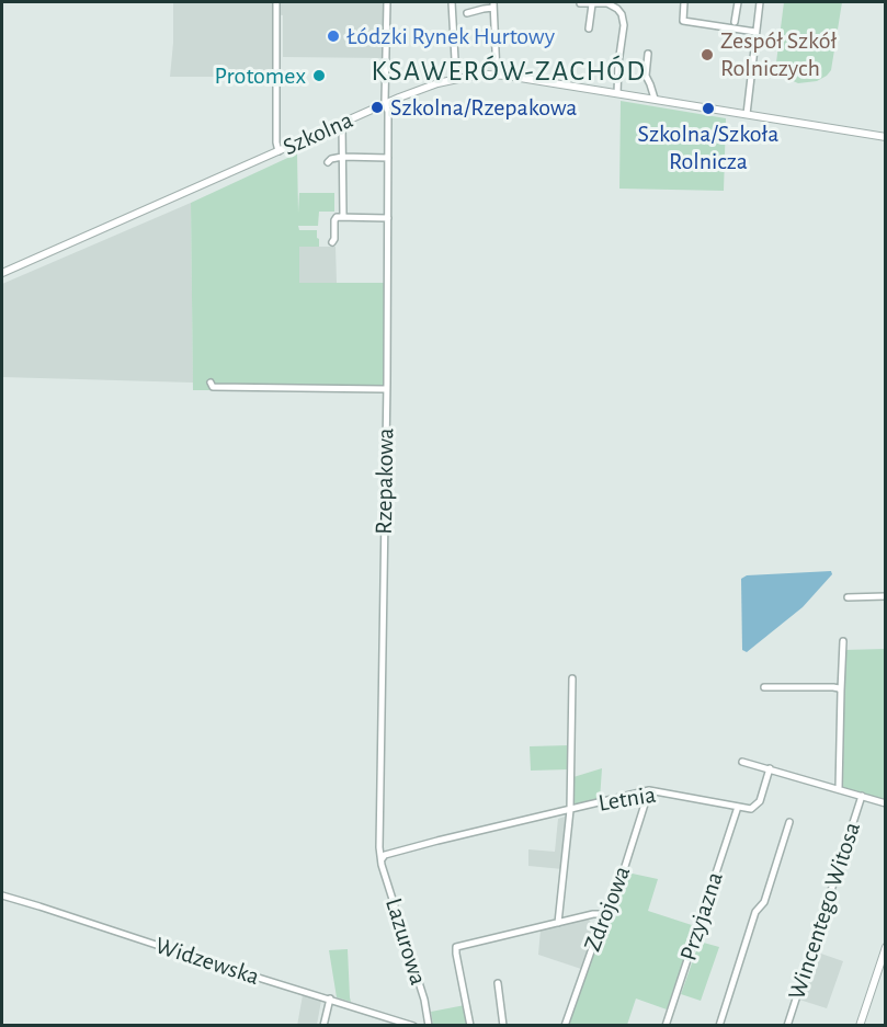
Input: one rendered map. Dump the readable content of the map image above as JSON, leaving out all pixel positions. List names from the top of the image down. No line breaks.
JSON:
{"streets":{"street":["Szkolna","Rzepakowa","Letnia","Zdrojowa","Wincentego Witosa","Przyjazna","Lazurowa","Widzewska"]},"crossings":[["Szkolna","Rzepakowa"],["Rzepakowa","Letnia"],["Rzepakowa","Lazurowa"],["Letnia","Zdrojowa"],["Letnia","Przyjazna"],["Letnia","Lazurowa"]],"districts":["KSAWERÓW-ZACHÓD"],"places":["Łódzki Rynek Hurtowy","Zespół Szkół Rolniczych","Protomex","Szkolna/Rzepakowa","Szkolna/Szkoła Rolnicza"]}
